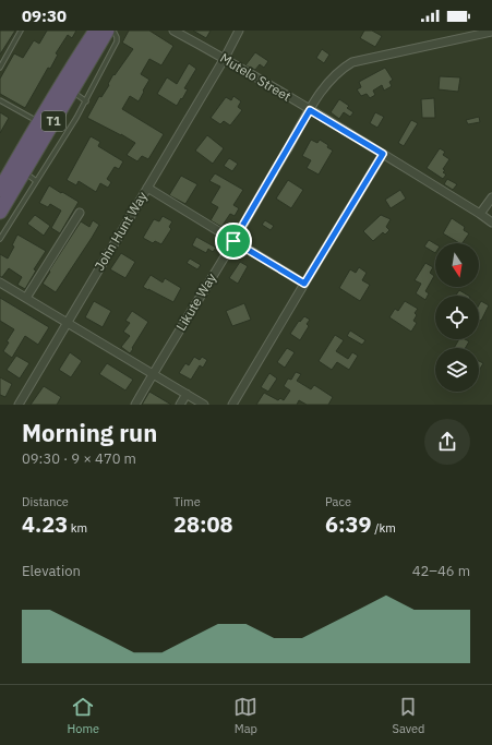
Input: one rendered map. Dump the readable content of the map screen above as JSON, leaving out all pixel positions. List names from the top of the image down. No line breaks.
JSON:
{"streets":{"highway":["T1"],"street":["Mutelo Street","John Hunt Way","Likute Way"]},"crossings":[["Mutelo Street","John Hunt Way"],["Mutelo Street","Likute Way"]],"north":"bottom","page":{"status":"09:30","heading":["Morning run","09:30 · 9 × 470 m"],"stats":[["Distance","4.23 km"],["Time","28:08"],["Pace","6:39 /km"]],"chart":["Elevation","42–46 m"],"tabs":["Home","Map","Saved"]}}
